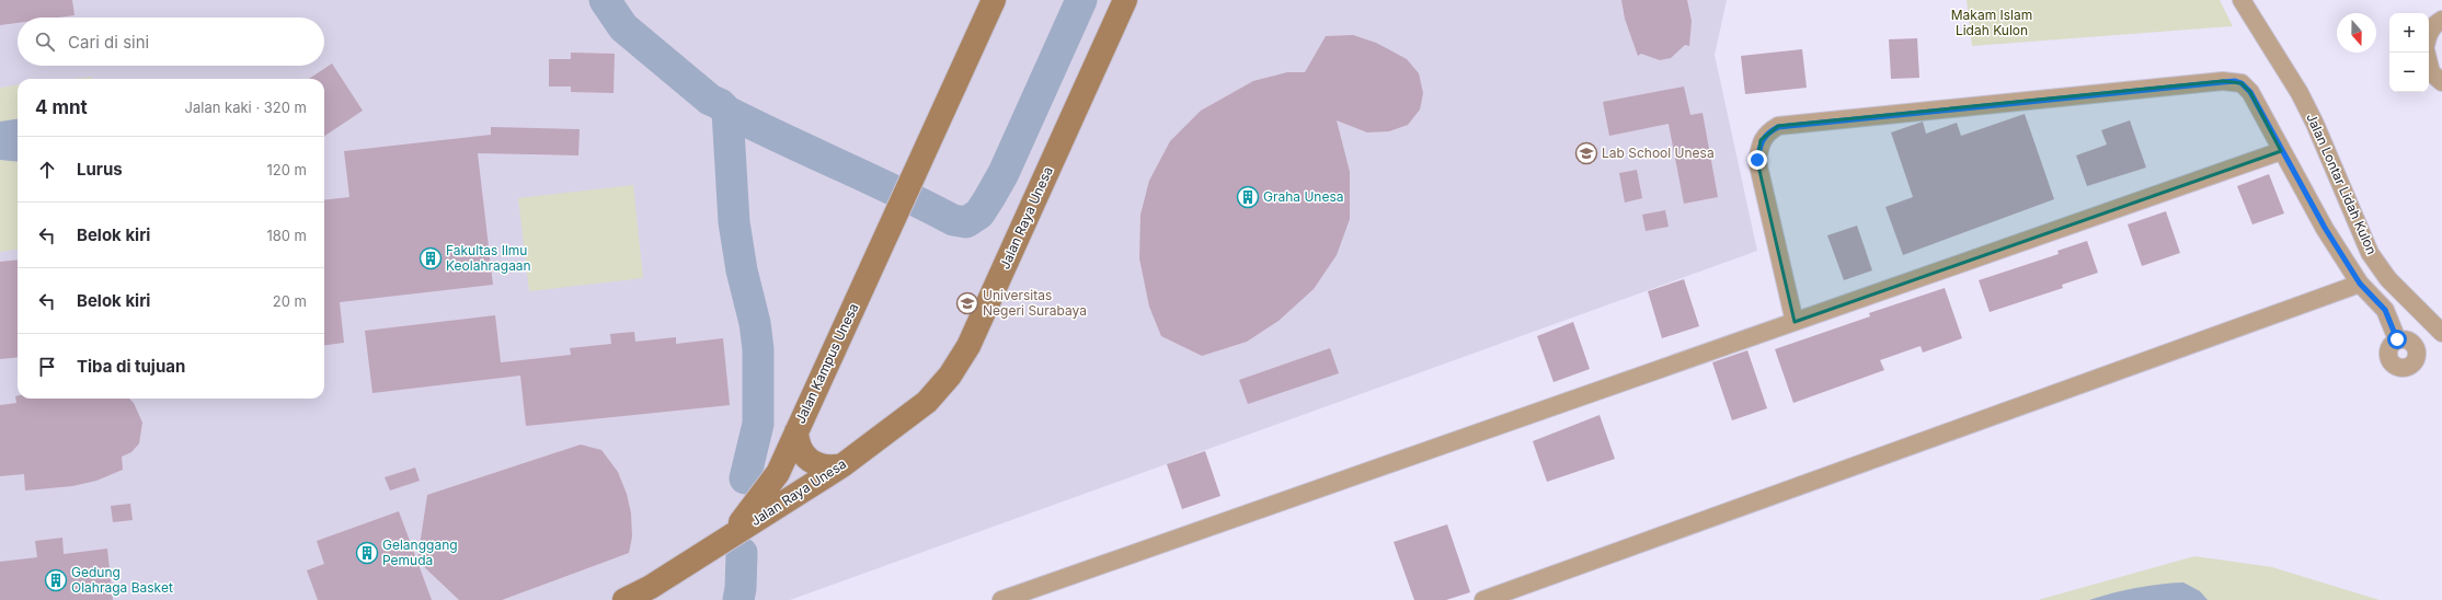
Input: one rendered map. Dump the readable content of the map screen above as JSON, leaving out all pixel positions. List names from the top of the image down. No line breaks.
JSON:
{"streets":{"main road":["Jalan Raya Unesa","Jalan Kampus Unesa"],"street":["Jalan Lontar Lidah Kulon"]},"crossings":[["Jalan Raya Unesa","Jalan Kampus Unesa"]],"parks":["Makam Islam Lidah Kulon"],"places":{"school or university":["Lab School Unesa","Universitas Negeri Surabaya"],"building":["Graha Unesa","Fakultas Ilmu Keolahragaan","Gelanggang Pemuda","Gedung Olahraga Basket"]},"north":"bottom","page":{"map_buttons":["+","−"],"search":"Cari di sini","heading":["4 mnt","Jalan kaki · 320 m"],"list":[["Lurus","120 m"],["Belok kiri","180 m"],["Belok kiri","20 m"],"Tiba di tujuan"]}}
